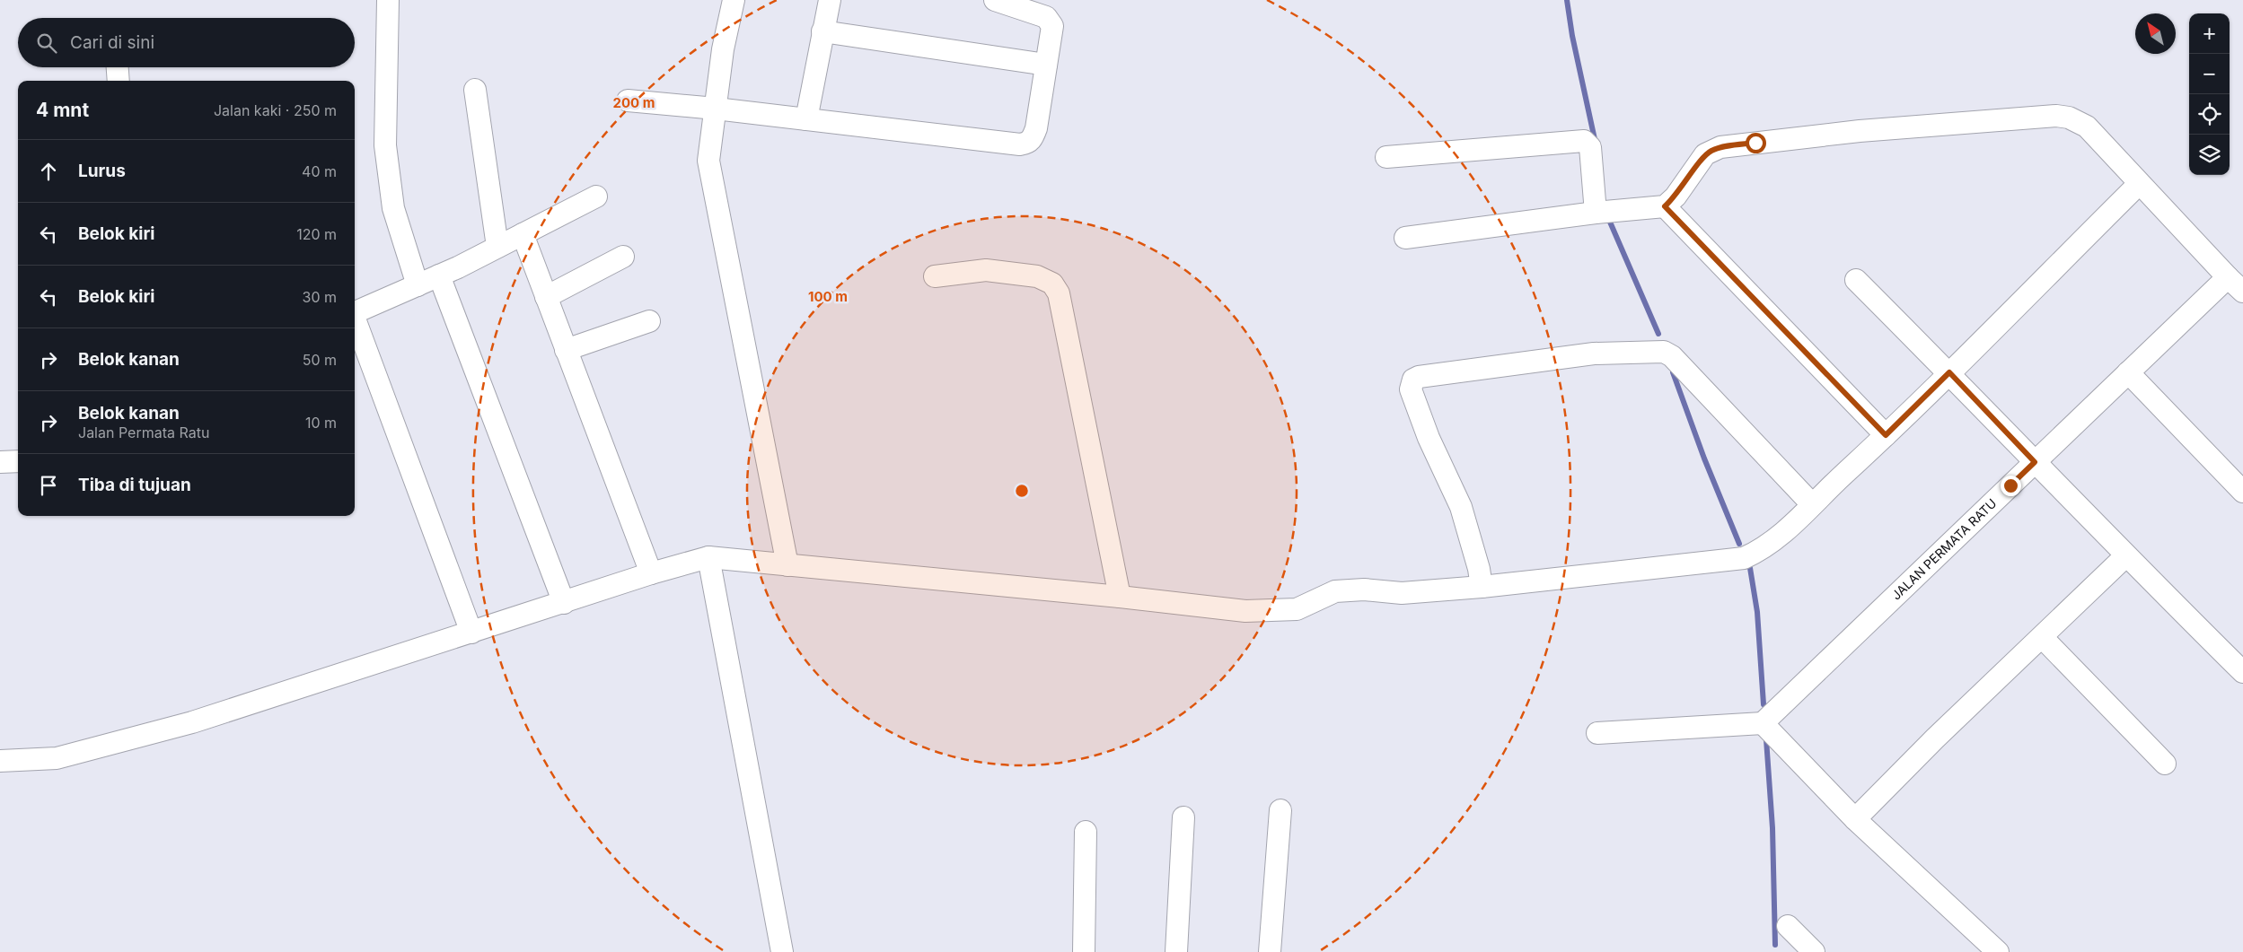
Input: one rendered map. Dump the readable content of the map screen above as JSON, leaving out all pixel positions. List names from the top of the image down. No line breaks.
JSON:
{"streets":{"street":["JALAN PERMATA RATU"]},"north":"top left","page":{"map_buttons":["+","−"],"search":"Cari di sini","heading":["4 mnt","Jalan kaki · 250 m"],"list":[["Lurus","40 m"],["Belok kiri","120 m"],["Belok kiri","30 m"],["Belok kanan","50 m"],["Belok kanan","Jalan Permata Ratu","10 m"],"Tiba di tujuan"]},"rings":["200 m","100 m"]}
